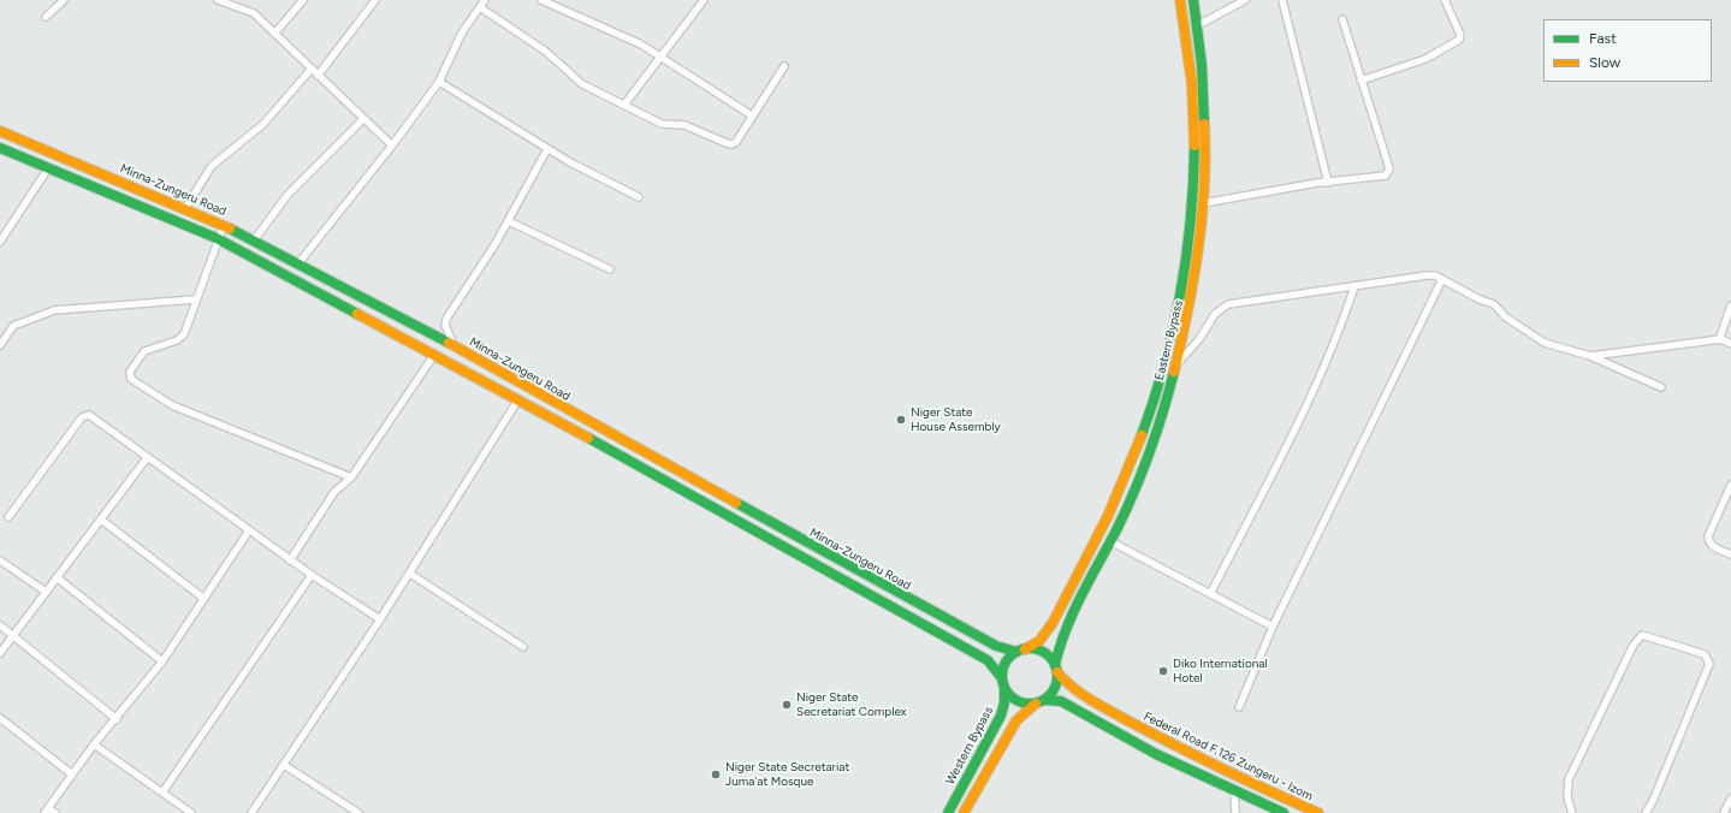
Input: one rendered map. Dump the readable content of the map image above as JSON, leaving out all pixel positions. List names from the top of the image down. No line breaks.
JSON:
{"streets":{"main road":["Minna-Zungeru Road","Eastern Bypass","Western Bypass","Federal Road F.126 Zungeru - Izom"]},"crossings":[["Minna-Zungeru Road","Eastern Bypass"],["Minna-Zungeru Road","Western Bypass"],["Minna-Zungeru Road","Federal Road F.126 Zungeru - Izom"],["Eastern Bypass","Western Bypass"],["Eastern Bypass","Federal Road F.126 Zungeru - Izom"],["Western Bypass","Federal Road F.126 Zungeru - Izom"]],"places":["Niger State House Assembly","Diko International Hotel","Niger State Secretariat Complex","Niger State Secretariat Juma'at Mosque"],"legend":["Fast","Slow"]}
